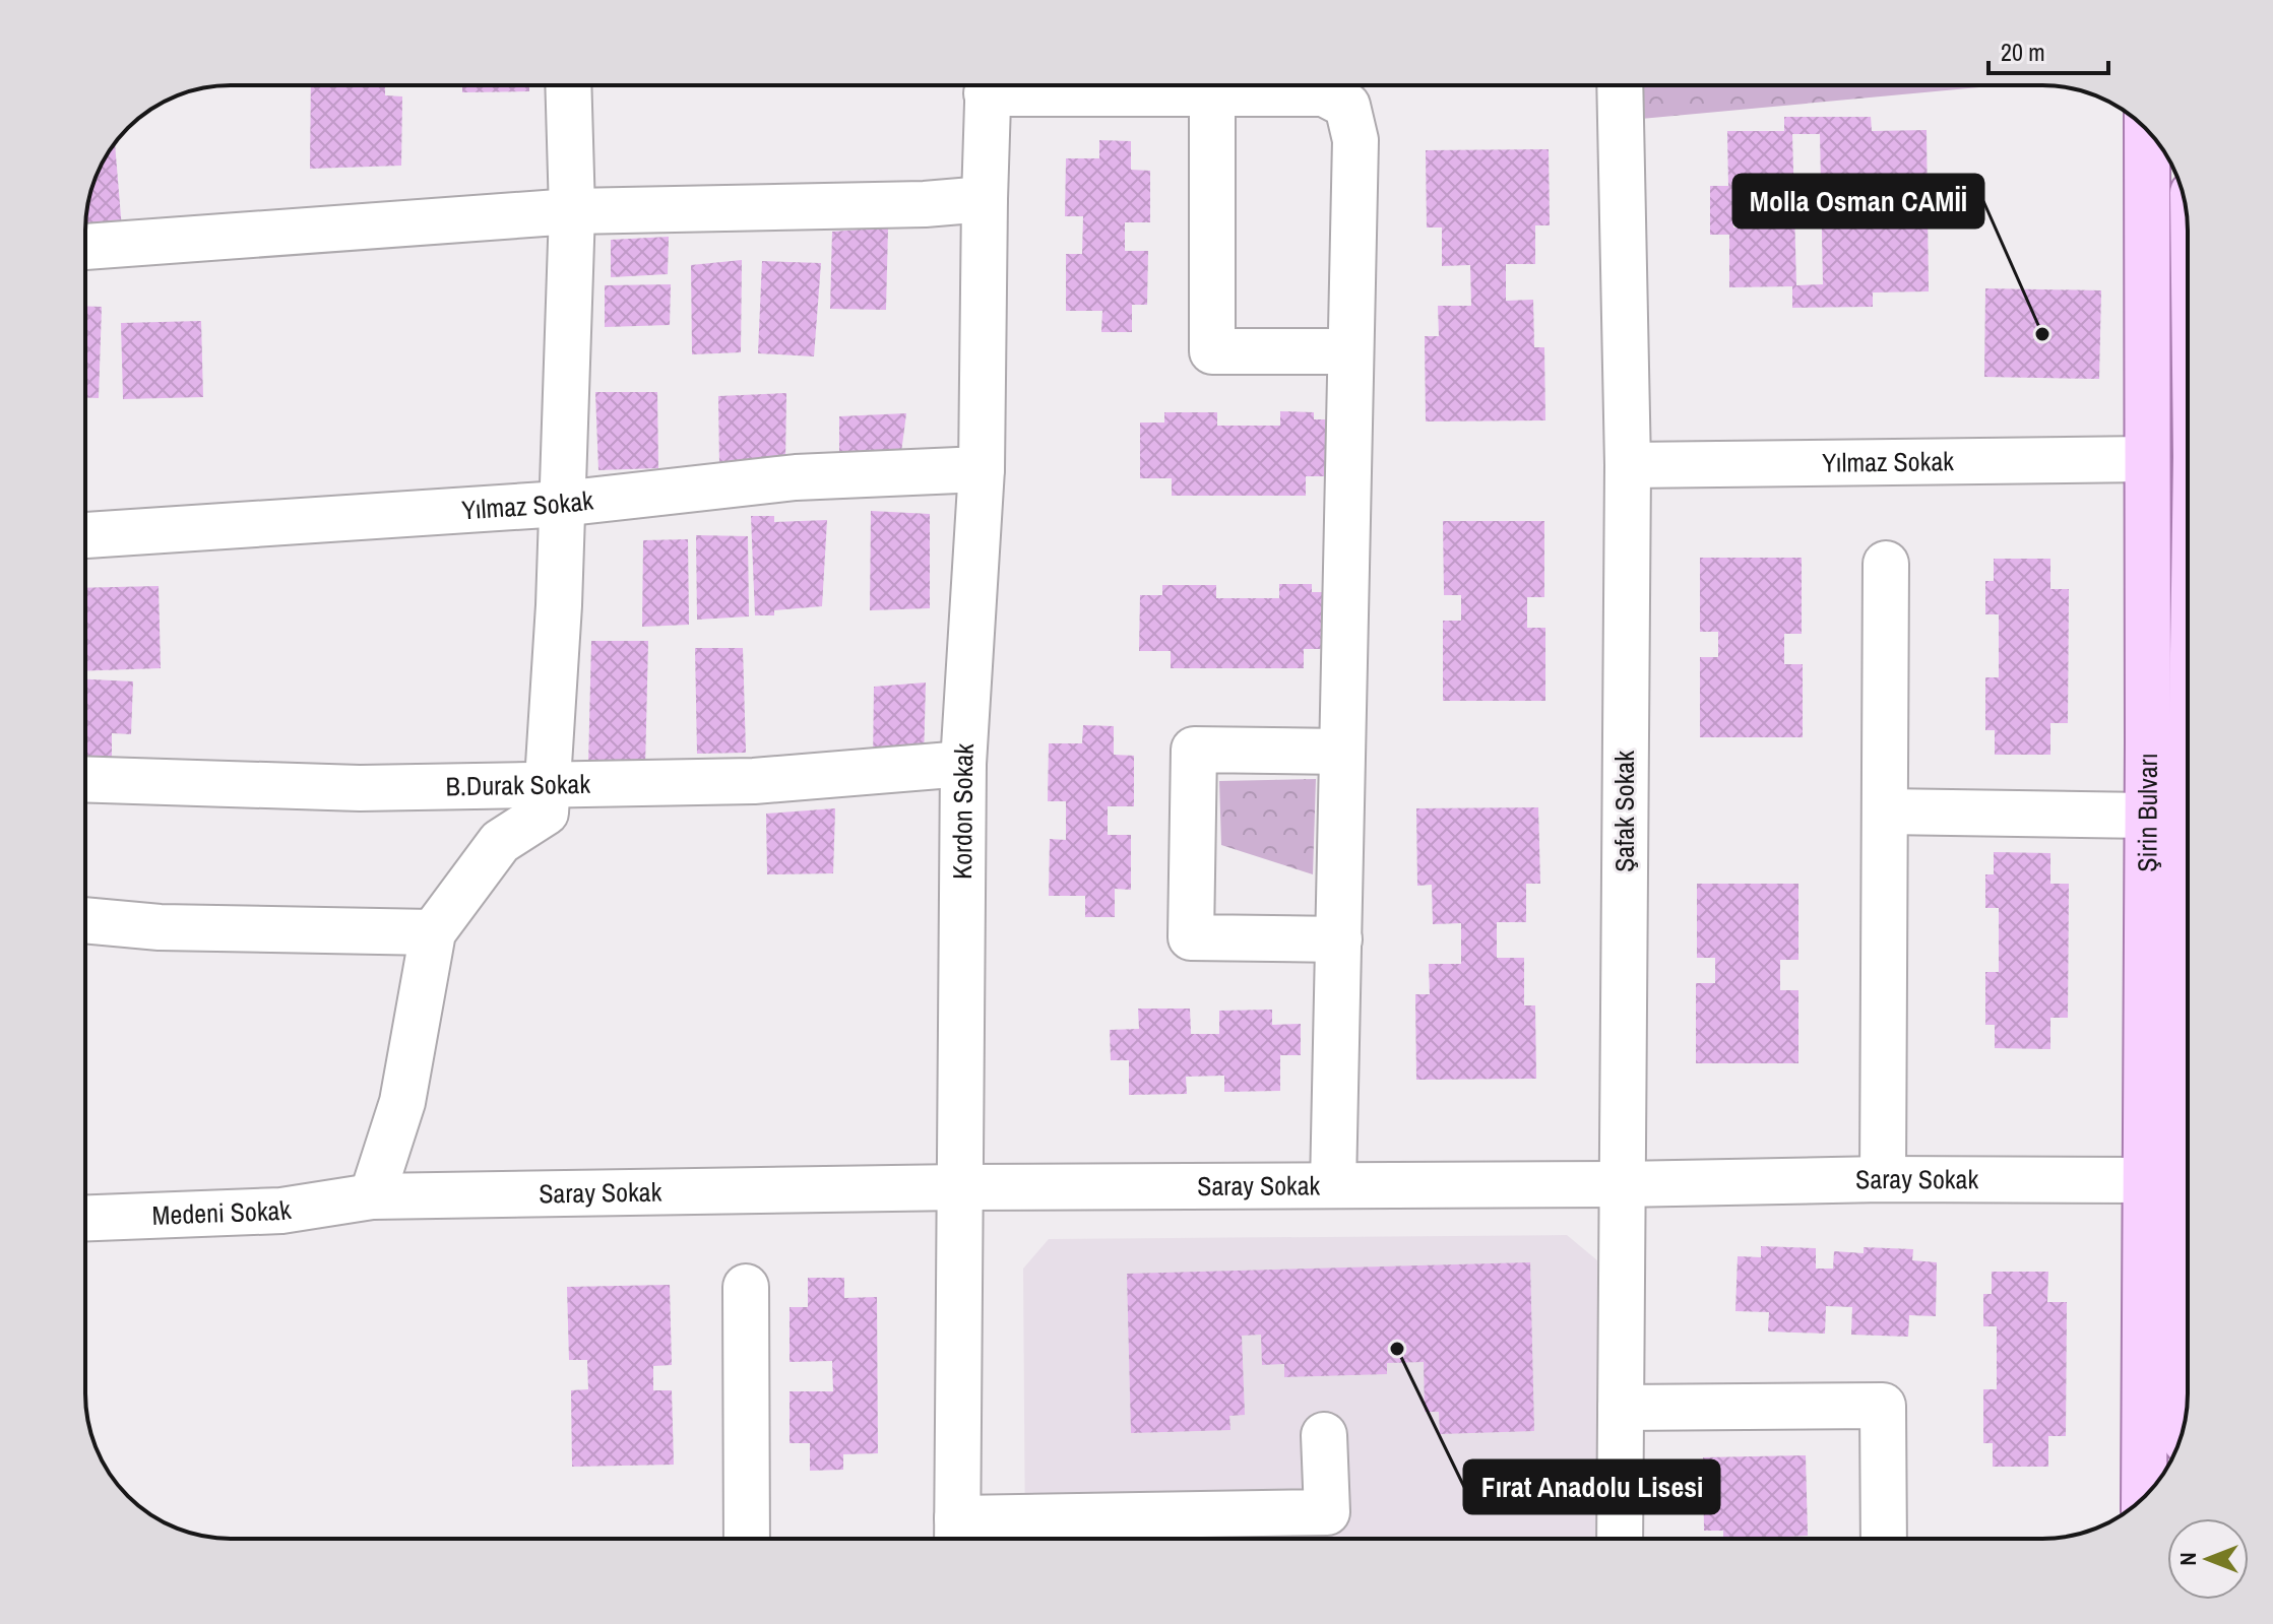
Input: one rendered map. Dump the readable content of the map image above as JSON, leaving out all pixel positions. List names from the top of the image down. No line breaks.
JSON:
{"streets":{"main road":["Şirin Bulvarı"],"street":["Yılmaz Sokak","B.Durak Sokak","Kordon Sokak","Şafak Sokak","Saray Sokak","Medeni Sokak"]},"crossings":[["Yılmaz Sokak","Kordon Sokak"],["Yılmaz Sokak","Şafak Sokak"],["Yılmaz Sokak","Şirin Bulvarı"],["B.Durak Sokak","Kordon Sokak"],["Kordon Sokak","Saray Sokak"],["Şafak Sokak","Saray Sokak"],["Şirin Bulvarı","Saray Sokak"],["Saray Sokak","Medeni Sokak"]],"places":["Molla Osman CAMİİ","Fırat Anadolu Lisesi"],"scale_bar":"20 m","north":"left"}
